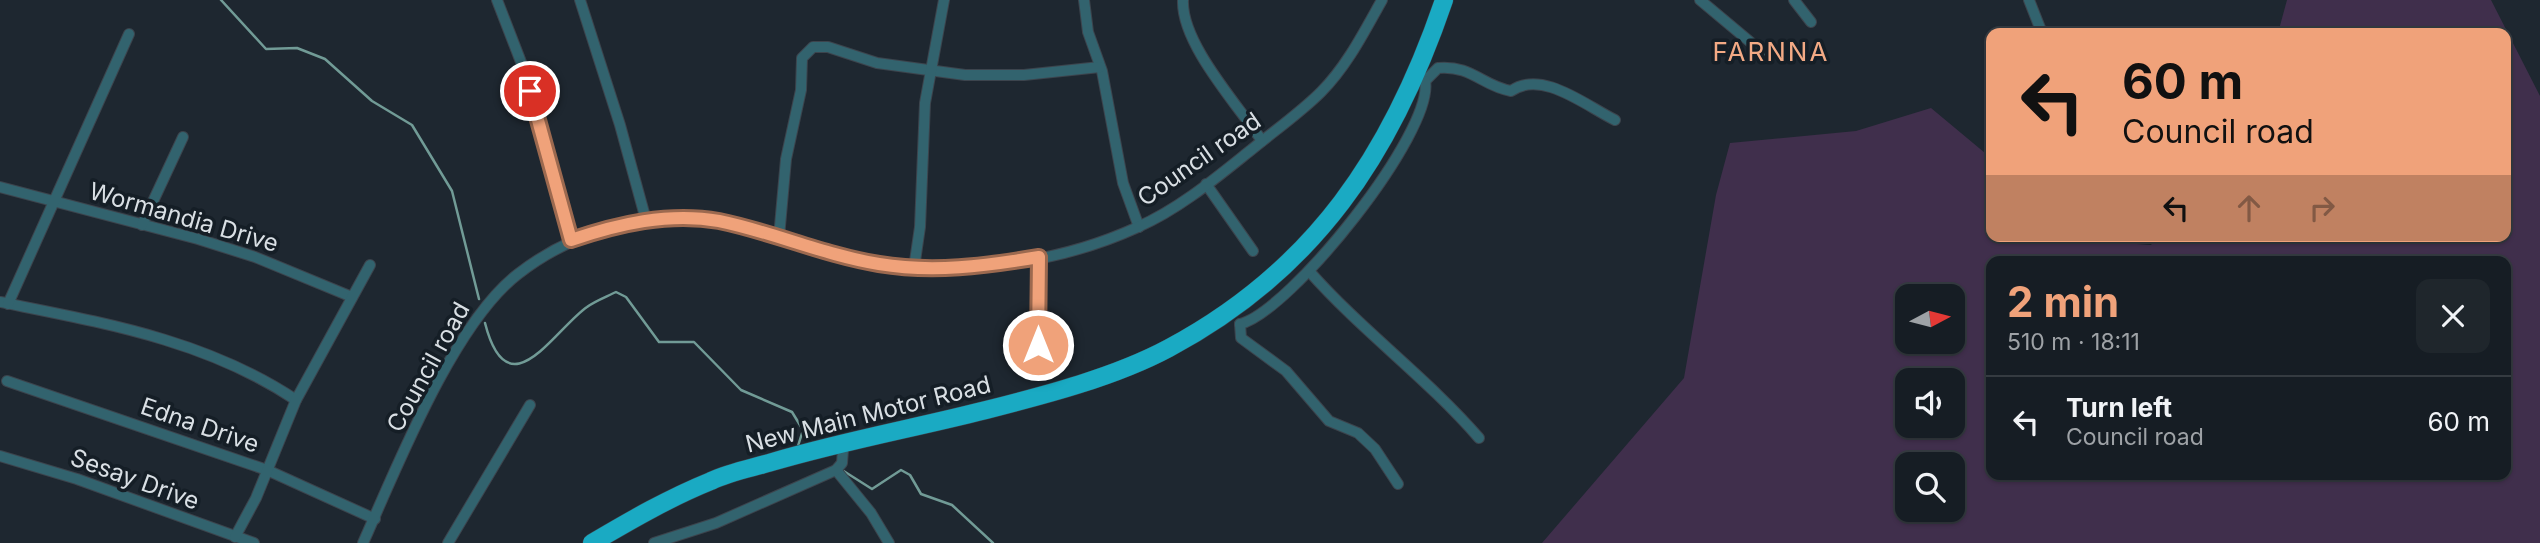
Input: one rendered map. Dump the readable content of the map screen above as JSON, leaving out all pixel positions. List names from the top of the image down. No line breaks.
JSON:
{"streets":{"highway":["New Main Motor Road"],"street":["Council road","Wormandia Drive","Edna Drive","Sesay Drive"]},"crossings":[["Council road","Edna Drive"]],"districts":["FARNNA"],"north":"right","page":{"turn":["60 m","Council road"],"heading":["2 min","510 m · 18:11"],"list":[{"name":"Turn left","note":"Council road","value":"60 m"}]}}
